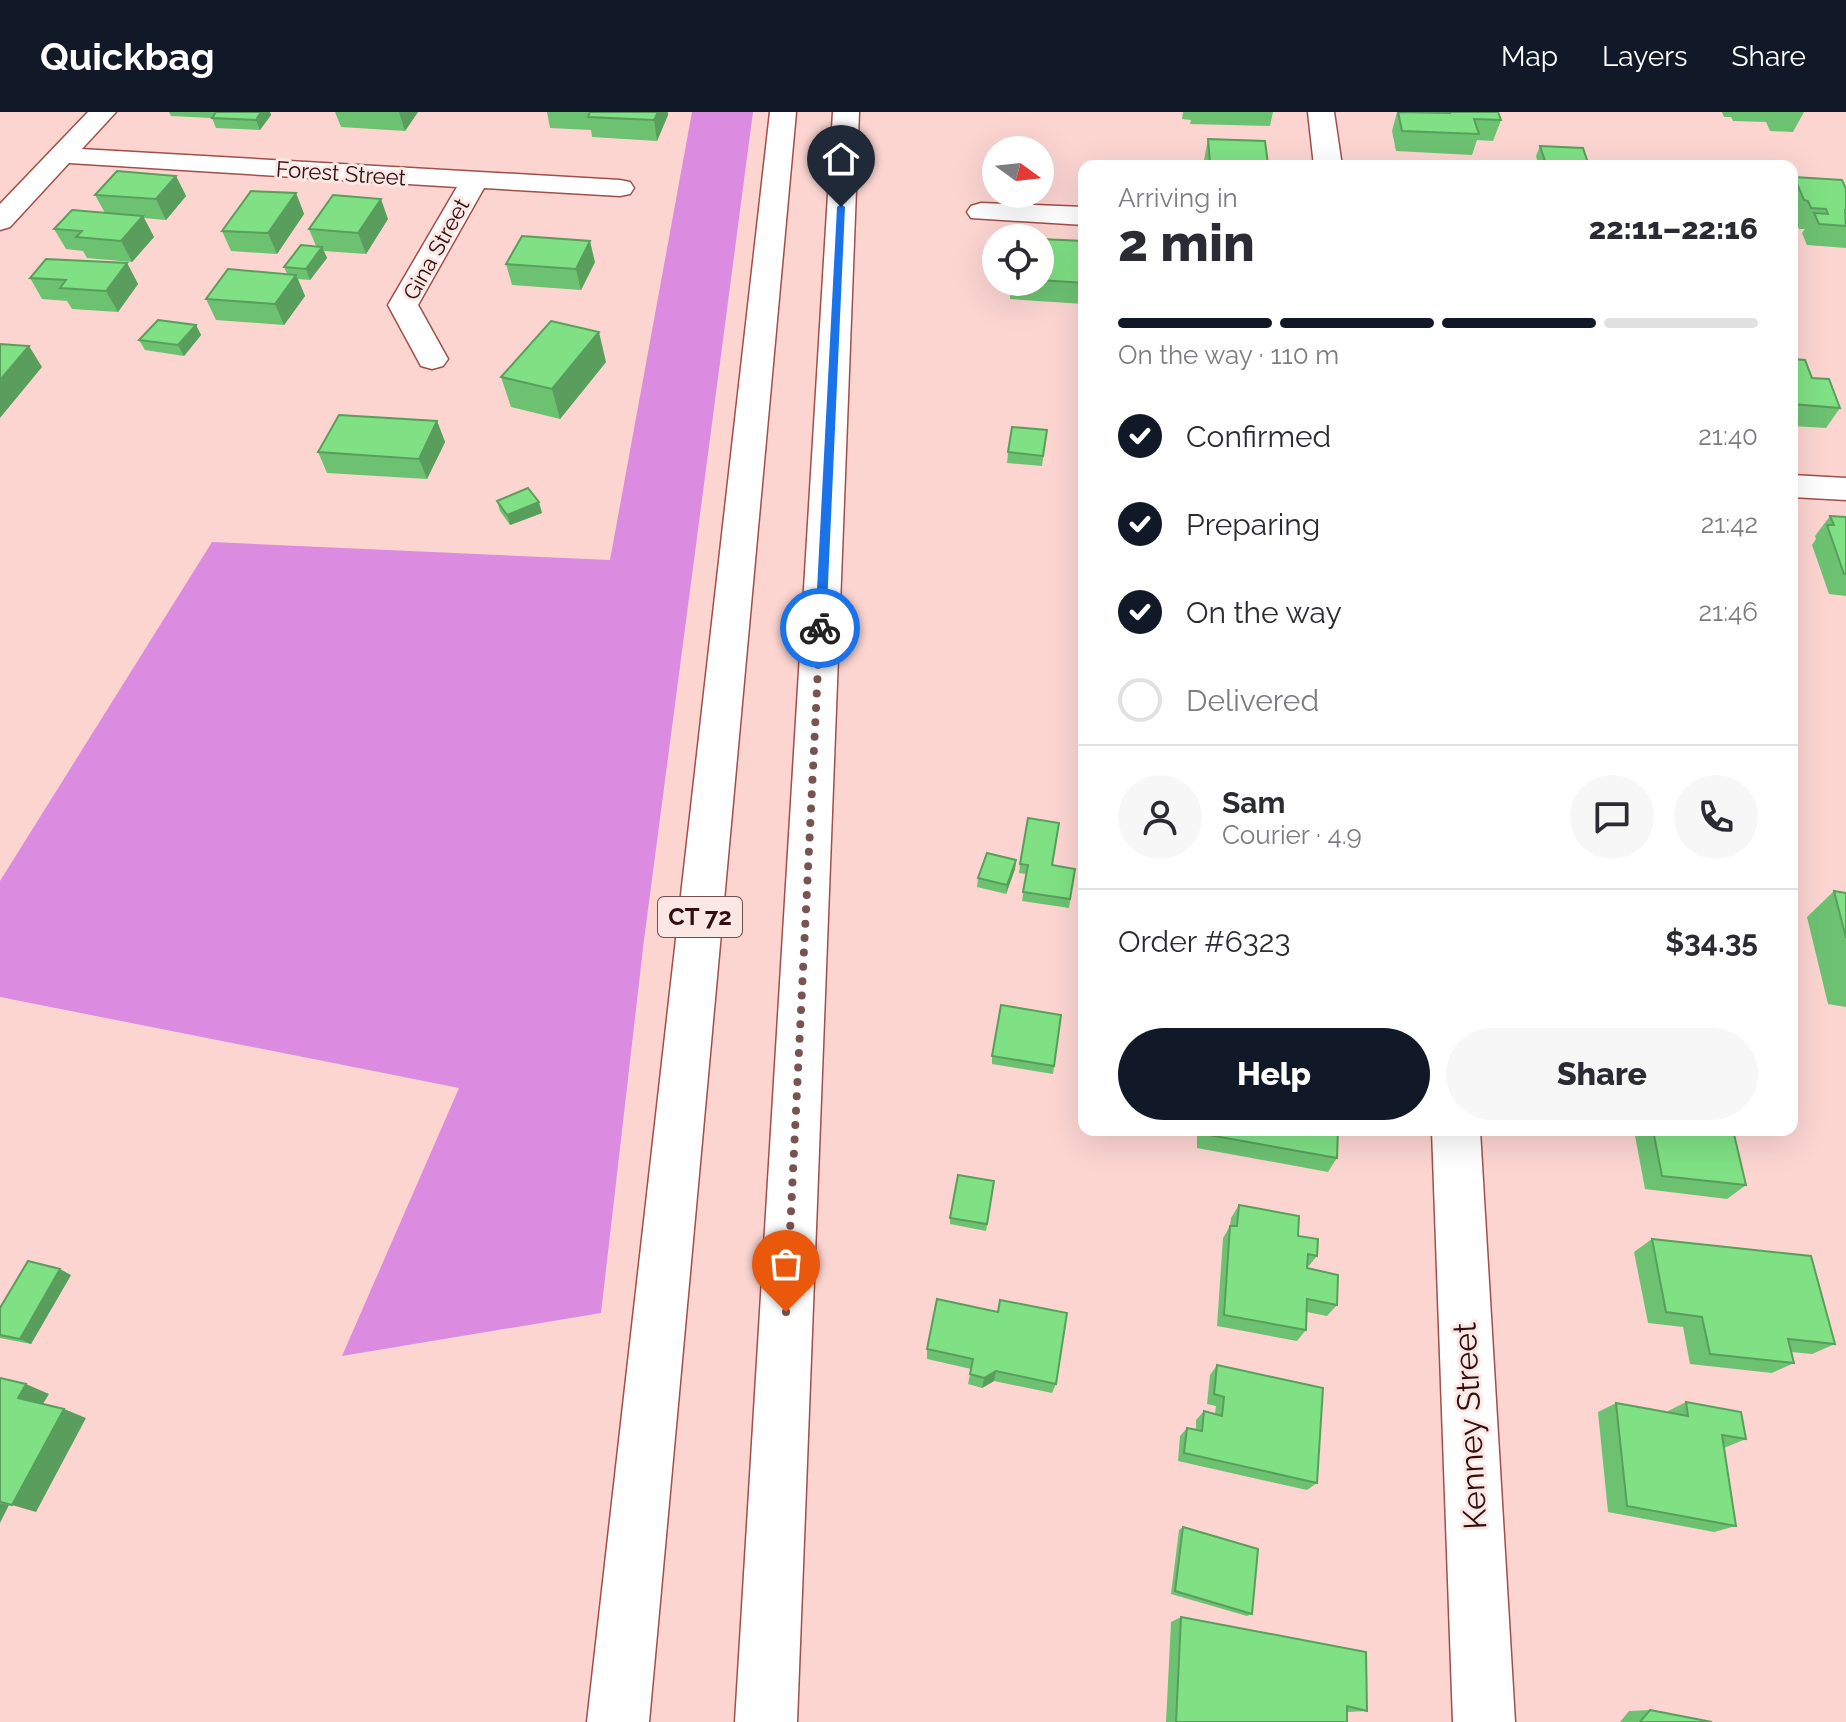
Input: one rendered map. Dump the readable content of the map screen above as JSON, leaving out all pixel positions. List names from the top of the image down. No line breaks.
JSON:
{"streets":{"main road":["Forest Street","Gina Street","CT 72","Kenney Street"]},"crossings":[["Forest Street","Gina Street"]],"north":"right","page":{"header":"Quickbag","nav":["Map","Layers","Share"],"heading":["2 min","Arriving in","22:11–22:16"],"panel":["Sam","Courier · 4.9","Order #6323","$34.35"],"bar":"On the way · 110 m","list":[["Confirmed","21:40"],["Preparing","21:42"],["On the way","21:46"],"Delivered"],"buttons":["Help","Share"]}}
